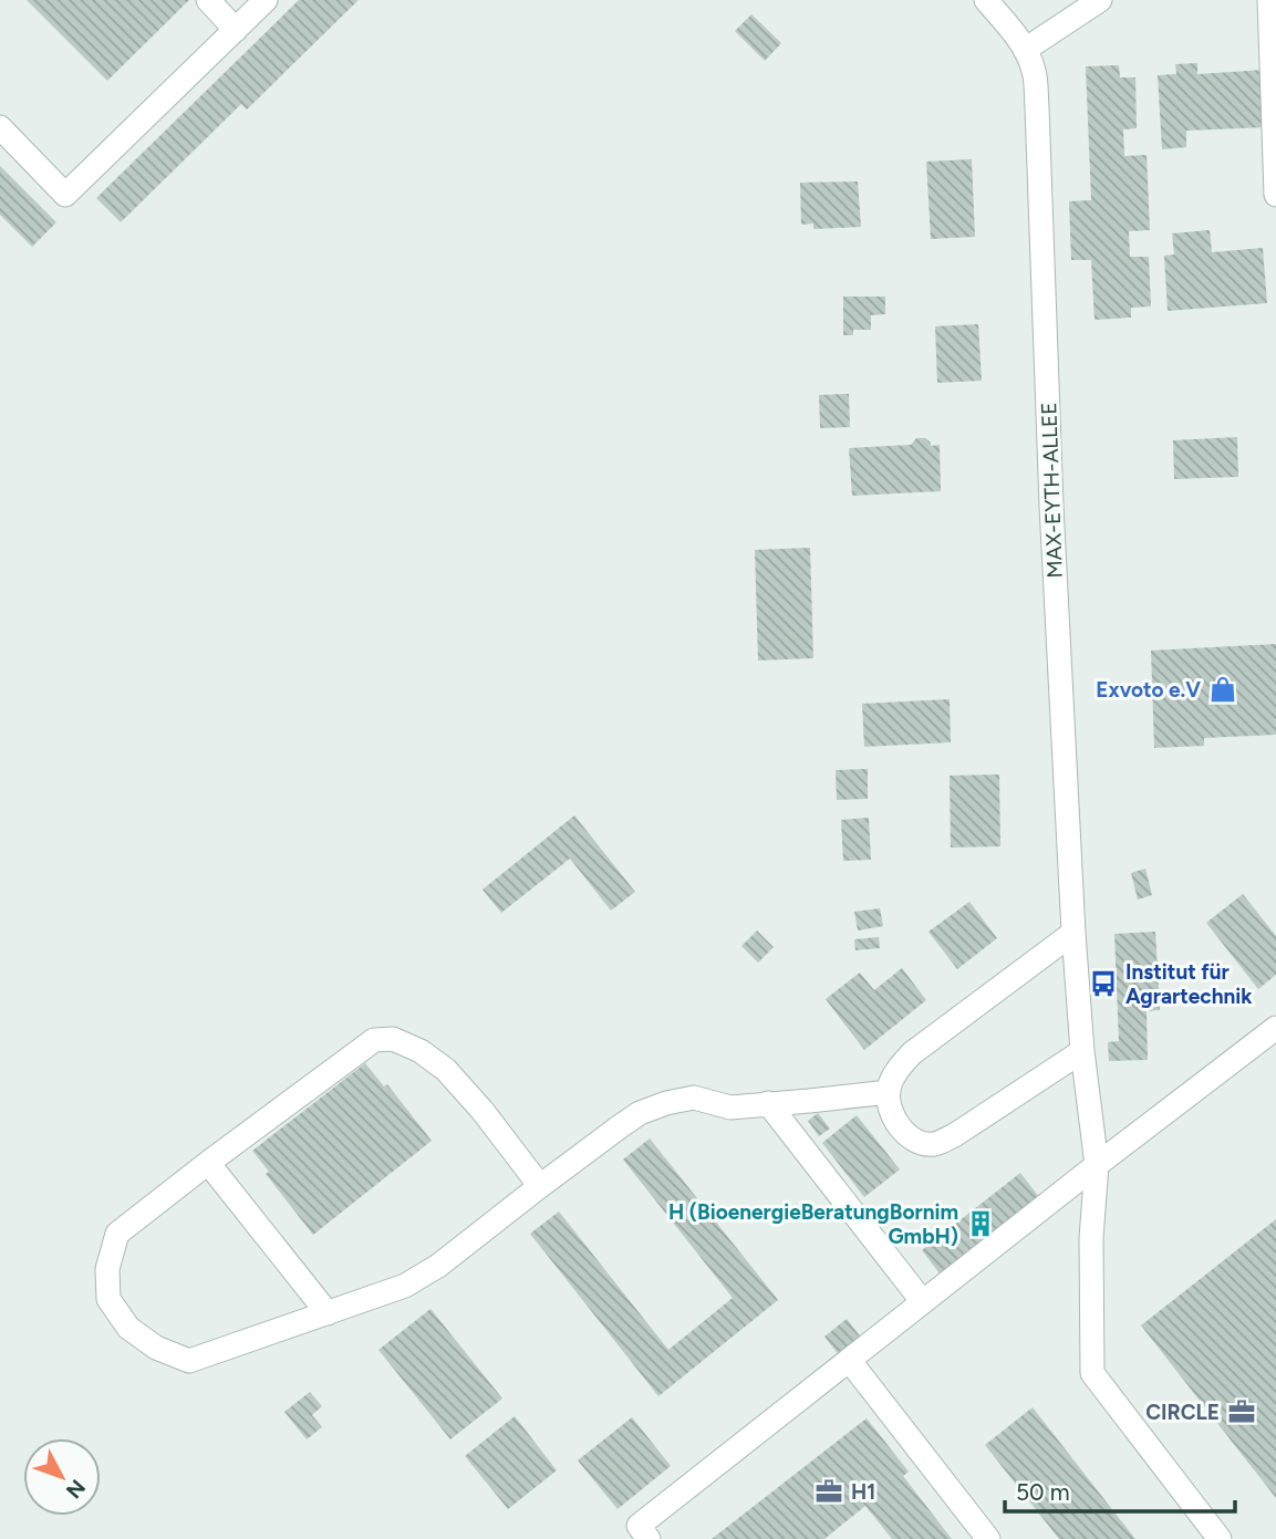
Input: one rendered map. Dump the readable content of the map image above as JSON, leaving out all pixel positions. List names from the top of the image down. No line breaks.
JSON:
{"streets":{"street":["MAX-EYTH-ALLEE"]},"places":{"shop":["Exvoto e.V"],"bus stop":["Institut für Agrartechnik"],"building":["H (BioenergieBeratungBornim GmbH)"],"office":["CIRCLE","H1"]},"scale_bar":"50 m","north":"bottom right"}
